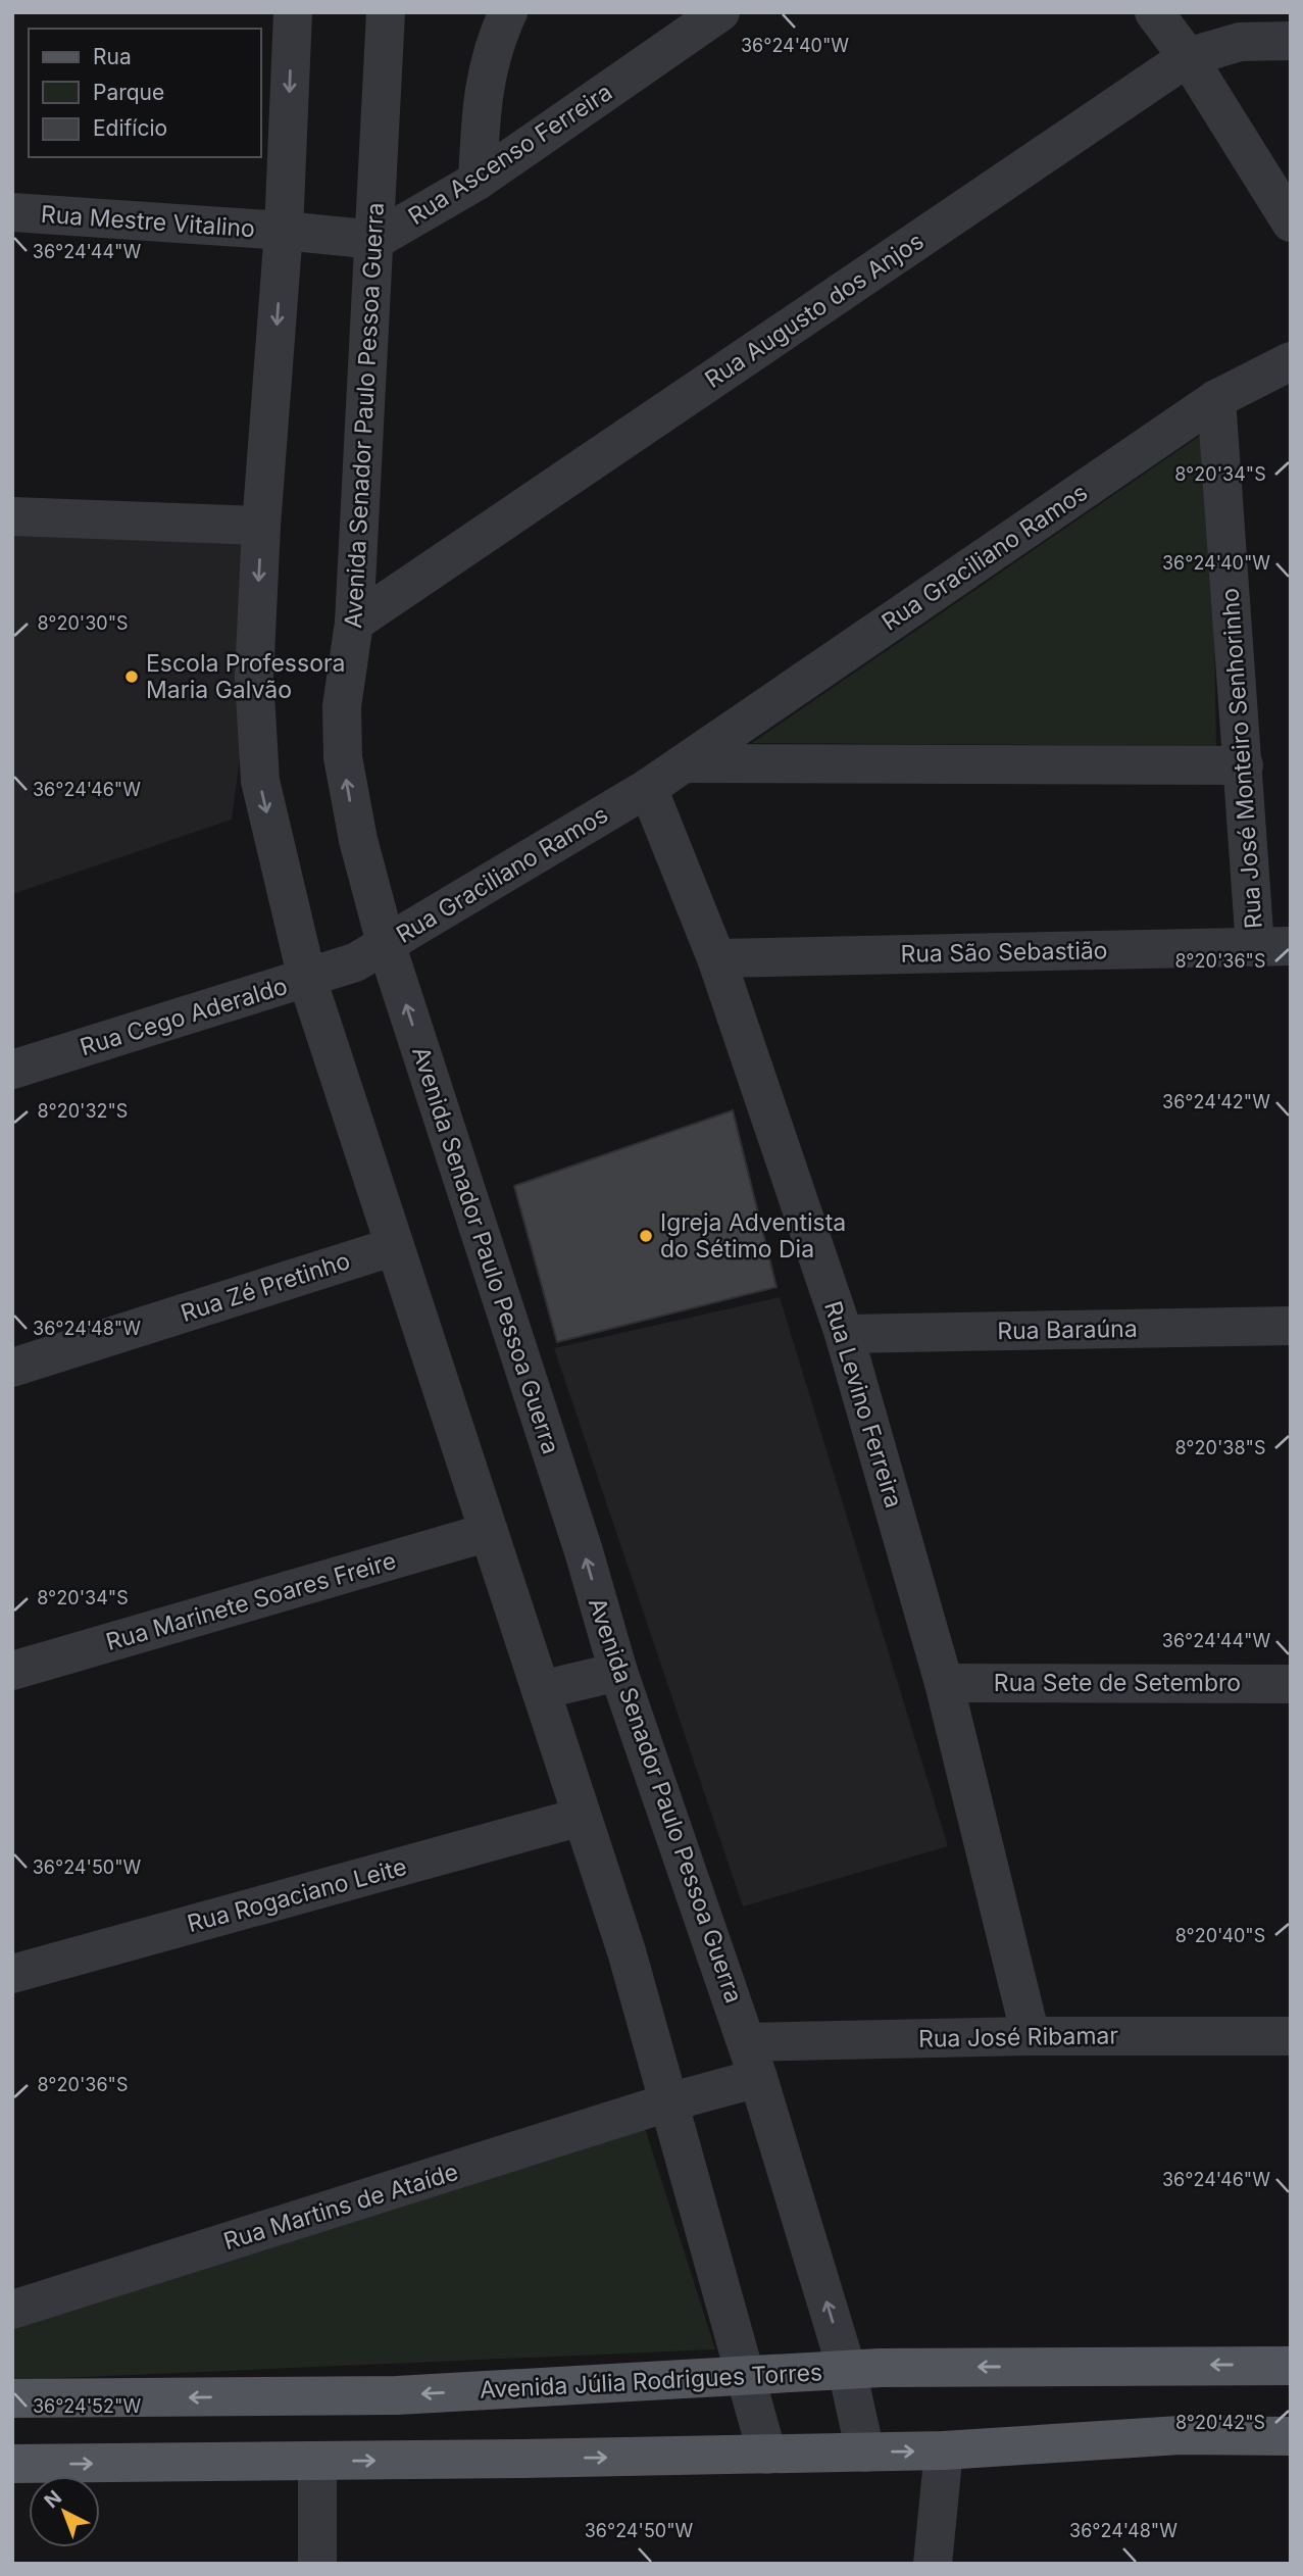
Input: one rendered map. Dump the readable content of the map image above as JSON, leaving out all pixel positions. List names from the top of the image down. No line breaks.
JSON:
{"streets":{"main road":["Avenida Júlia Rodrigues Torres"],"street":["Rua Ascenso Ferreira","Rua Mestre Vitalino","Rua Augusto dos Anjos","Avenida Senador Paulo Pessoa Guerra","Rua Graciliano Ramos","Rua José Monteiro Senhorinho","Rua São Sebastião","Rua Cego Aderaldo","Rua Zé Pretinho","Rua Baraúna","Rua Levino Ferreira","Rua Marinete Soares Freire","Rua Sete de Setembro","Rua Rogaciano Leite","Rua José Ribamar","Rua Martins de Ataíde"]},"crossings":[["Rua Ascenso Ferreira","Avenida Senador Paulo Pessoa Guerra"],["Rua Augusto dos Anjos","Avenida Senador Paulo Pessoa Guerra"],["Avenida Senador Paulo Pessoa Guerra","Rua Graciliano Ramos"],["Avenida Senador Paulo Pessoa Guerra","Rua Cego Aderaldo"],["Avenida Senador Paulo Pessoa Guerra","Rua José Ribamar"],["Avenida Senador Paulo Pessoa Guerra","Avenida Júlia Rodrigues Torres"],["Rua Graciliano Ramos","Rua José Monteiro Senhorinho"],["Rua Graciliano Ramos","Rua Cego Aderaldo"],["Rua Graciliano Ramos","Rua Levino Ferreira"],["Rua José Monteiro Senhorinho","Rua São Sebastião"],["Rua São Sebastião","Rua Levino Ferreira"],["Rua Baraúna","Rua Levino Ferreira"],["Rua Levino Ferreira","Rua Sete de Setembro"],["Rua Levino Ferreira","Rua José Ribamar"],["Rua José Ribamar","Rua Martins de Ataíde"]],"places":["Escola Professora Maria Galvão","Igreja Adventista do Sétimo Dia"],"legend":["Rua","Parque","Edifício"],"north":"top left","coordinates":["36°24'40\"W","36°24'44\"W","8°20'34\"S","8°20'30\"S","36°24'46\"W","8°20'36\"S","36°24'42\"W","8°20'32\"S","36°24'48\"W","8°20'38\"S","36°24'50\"W","8°20'40\"S","36°24'52\"W","8°20'42\"S"]}
